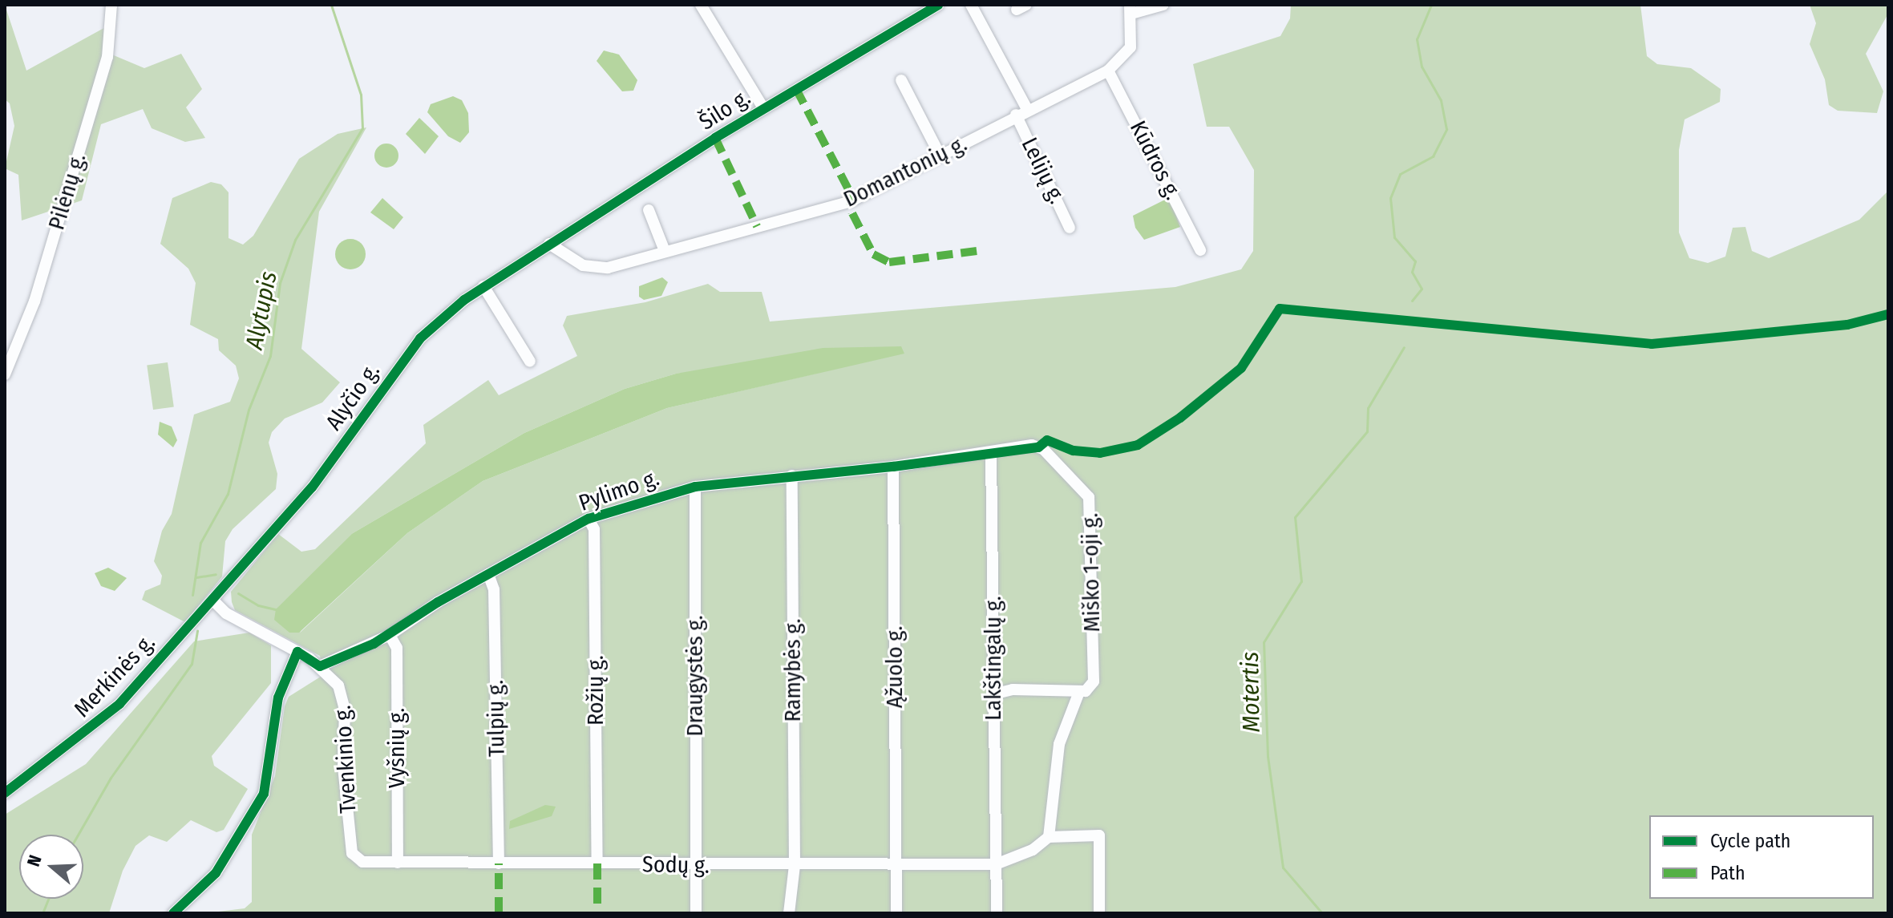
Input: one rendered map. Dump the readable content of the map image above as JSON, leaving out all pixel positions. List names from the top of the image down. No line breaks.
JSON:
{"streets":{"street":["Šilo g.","Kūdros g.","Lelijų g.","Domantonių g.","Pilėnų g.","Alyčio g.","Pylimo g.","Miško 1-oji g.","Lakštingalų g.","Ąžuolo g.","Ramybės g.","Merkinės g.","Draugystės g.","Rožių g.","Tulpių g.","Vyšnių g.","Tvenkinio g.","Sodų g."]},"crossings":[["Šilo g.","Domantonių g."],["Šilo g.","Alyčio g."],["Kūdros g.","Domantonių g."],["Lelijų g.","Domantonių g."],["Domantonių g.","Alyčio g."],["Alyčio g.","Merkinės g."],["Pylimo g.","Miško 1-oji g."],["Pylimo g.","Lakštingalų g."],["Pylimo g.","Ąžuolo g."],["Pylimo g.","Ramybės g."],["Pylimo g.","Draugystės g."],["Pylimo g.","Rožių g."],["Pylimo g.","Tulpių g."],["Pylimo g.","Vyšnių g."],["Pylimo g.","Tvenkinio g."],["Miško 1-oji g.","Lakštingalų g."],["Miško 1-oji g.","Sodų g."],["Lakštingalų g.","Sodų g."],["Ąžuolo g.","Sodų g."],["Ramybės g.","Sodų g."],["Draugystės g.","Sodų g."],["Rožių g.","Sodų g."],["Tulpių g.","Sodų g."],["Vyšnių g.","Sodų g."],["Tvenkinio g.","Sodų g."]],"water":["Alytupis","Motertis"],"legend":["Cycle path","Path"],"north":"left"}
